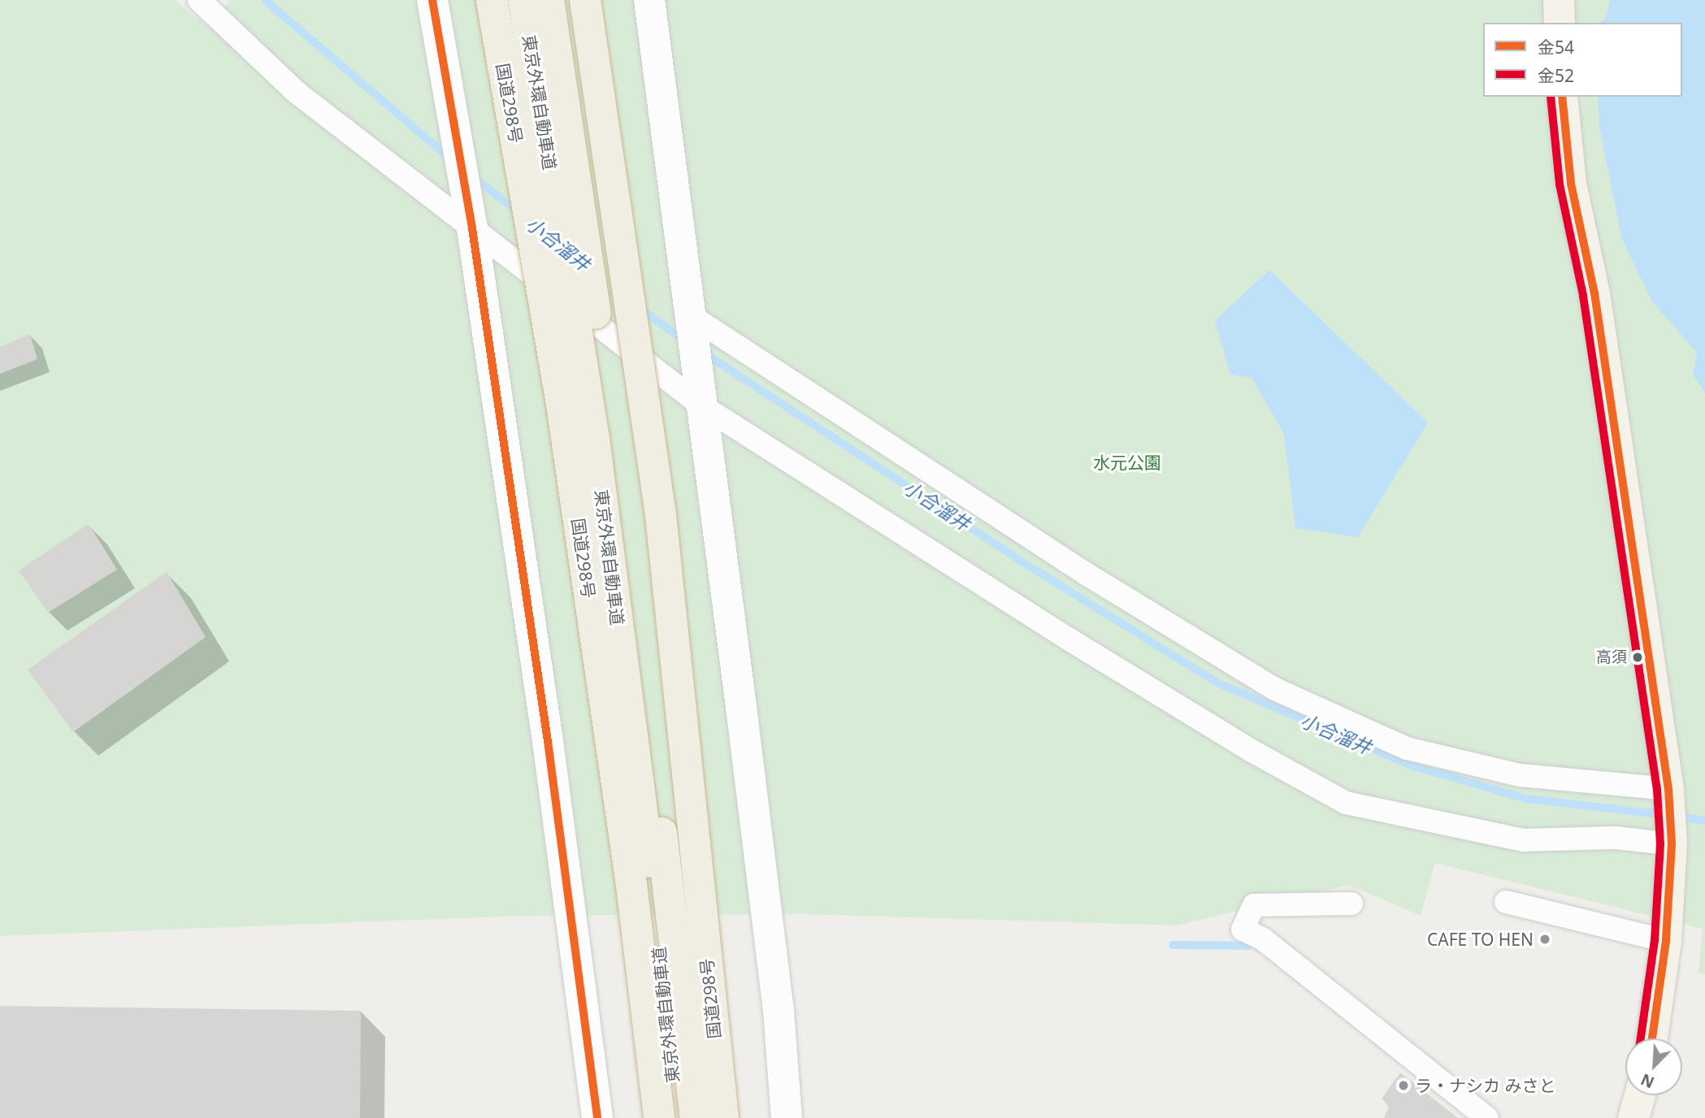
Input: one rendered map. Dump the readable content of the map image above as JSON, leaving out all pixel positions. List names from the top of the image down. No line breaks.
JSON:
{"streets":{"highway":["東京外環自動車道","国道298号"]},"water":["小合溜井"],"parks":["水元公園"],"places":["高須","CAFE TO HEN","ラ・ナシカ みさと"],"lines":["transit line 金54","transit line 金52"],"legend":["金54","金52"],"north":"bottom left"}
